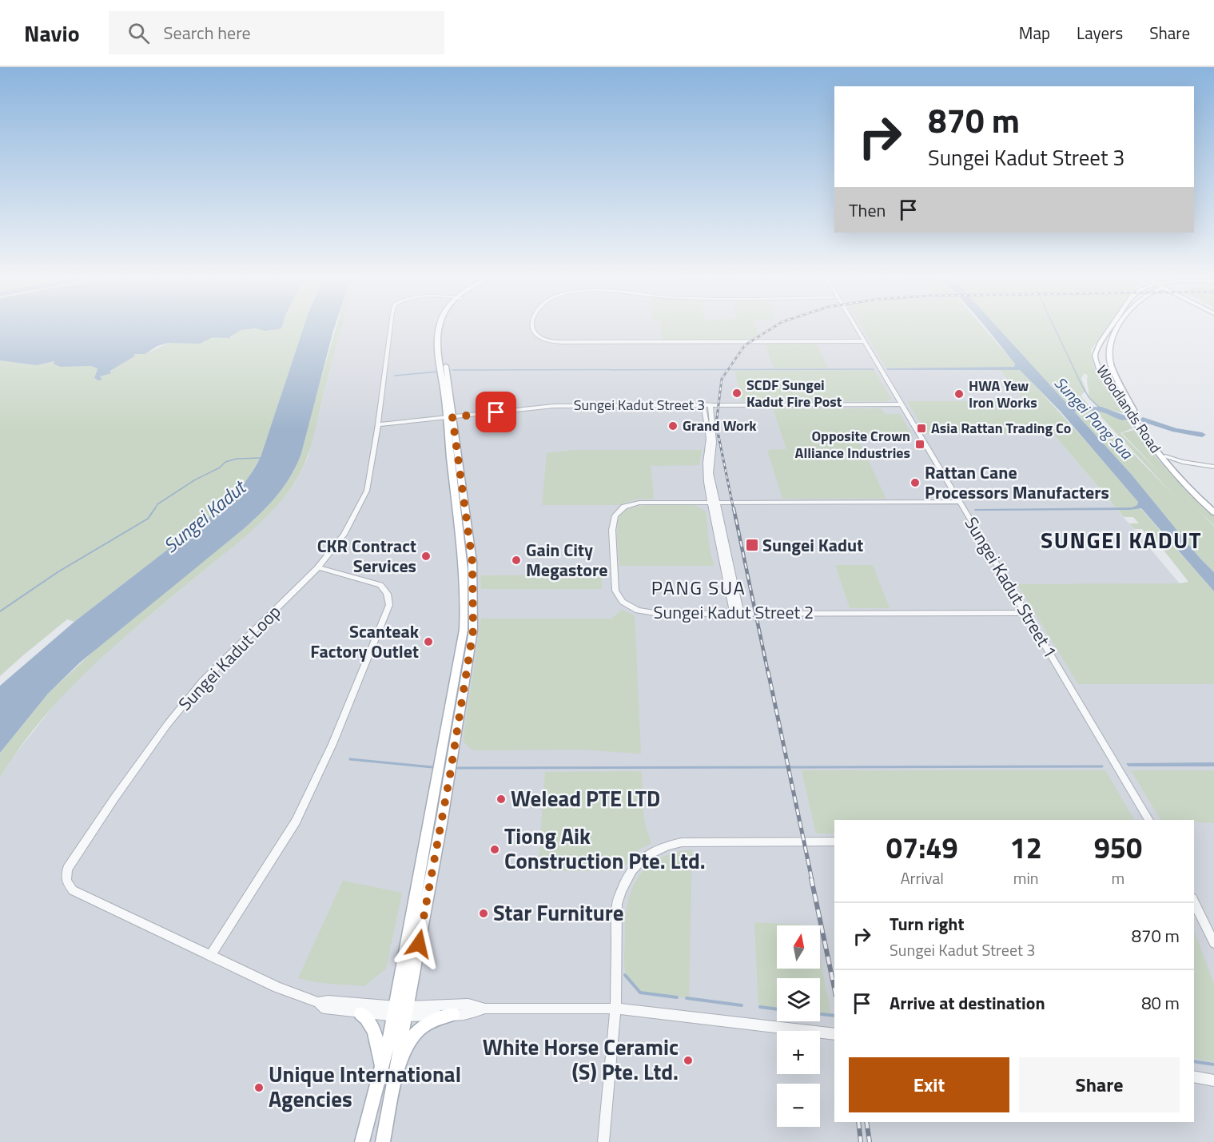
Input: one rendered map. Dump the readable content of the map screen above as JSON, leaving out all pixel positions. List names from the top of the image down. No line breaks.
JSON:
{"streets":{"main road":["Woodlands Road"],"street":["Sungei Kadut Street 3","Sungei Kadut Street 1","Sungei Kadut Street 2","Sungei Kadut Loop"]},"crossings":[["Sungei Kadut Street 3","Sungei Kadut Street 1"],["Sungei Kadut Street 3","Sungei Kadut Loop"],["Sungei Kadut Street 1","Sungei Kadut Street 2"]],"districts":["SUNGEI KADUT","PANG SUA"],"water":["Sungei Pang Sua","Sungei Kadut"],"places":{"other":["SCDF Sungei Kadut Fire Post","HWA Yew Iron Works","Grand Work","Rattan Cane Processors Manufacters","CKR Contract Services","Gain City Megastore","Scanteak Factory Outlet","Welead PTE LTD","Tiong Aik Construction Pte. Ltd.","Star Furniture","White Horse Ceramic (S) Pte. Ltd.","Unique International Agencies"],"transit":["Asia Rattan Trading Co","Opposite Crown Alliance Industries","Sungei Kadut"]},"north":"top","page":{"header":"Navio","search":"Search here","nav":["Map","Layers","Share"],"turn":["870 m","Sungei Kadut Street 3"],"then":"Then","eta":["07:49","Arrival","12","min","950","m"],"list":[{"name":"Turn right","note":"Sungei Kadut Street 3","value":"870 m"},{"name":"Arrive at destination","value":"80 m"}],"map_buttons":["+","−"],"buttons":["Exit","Share"]}}
